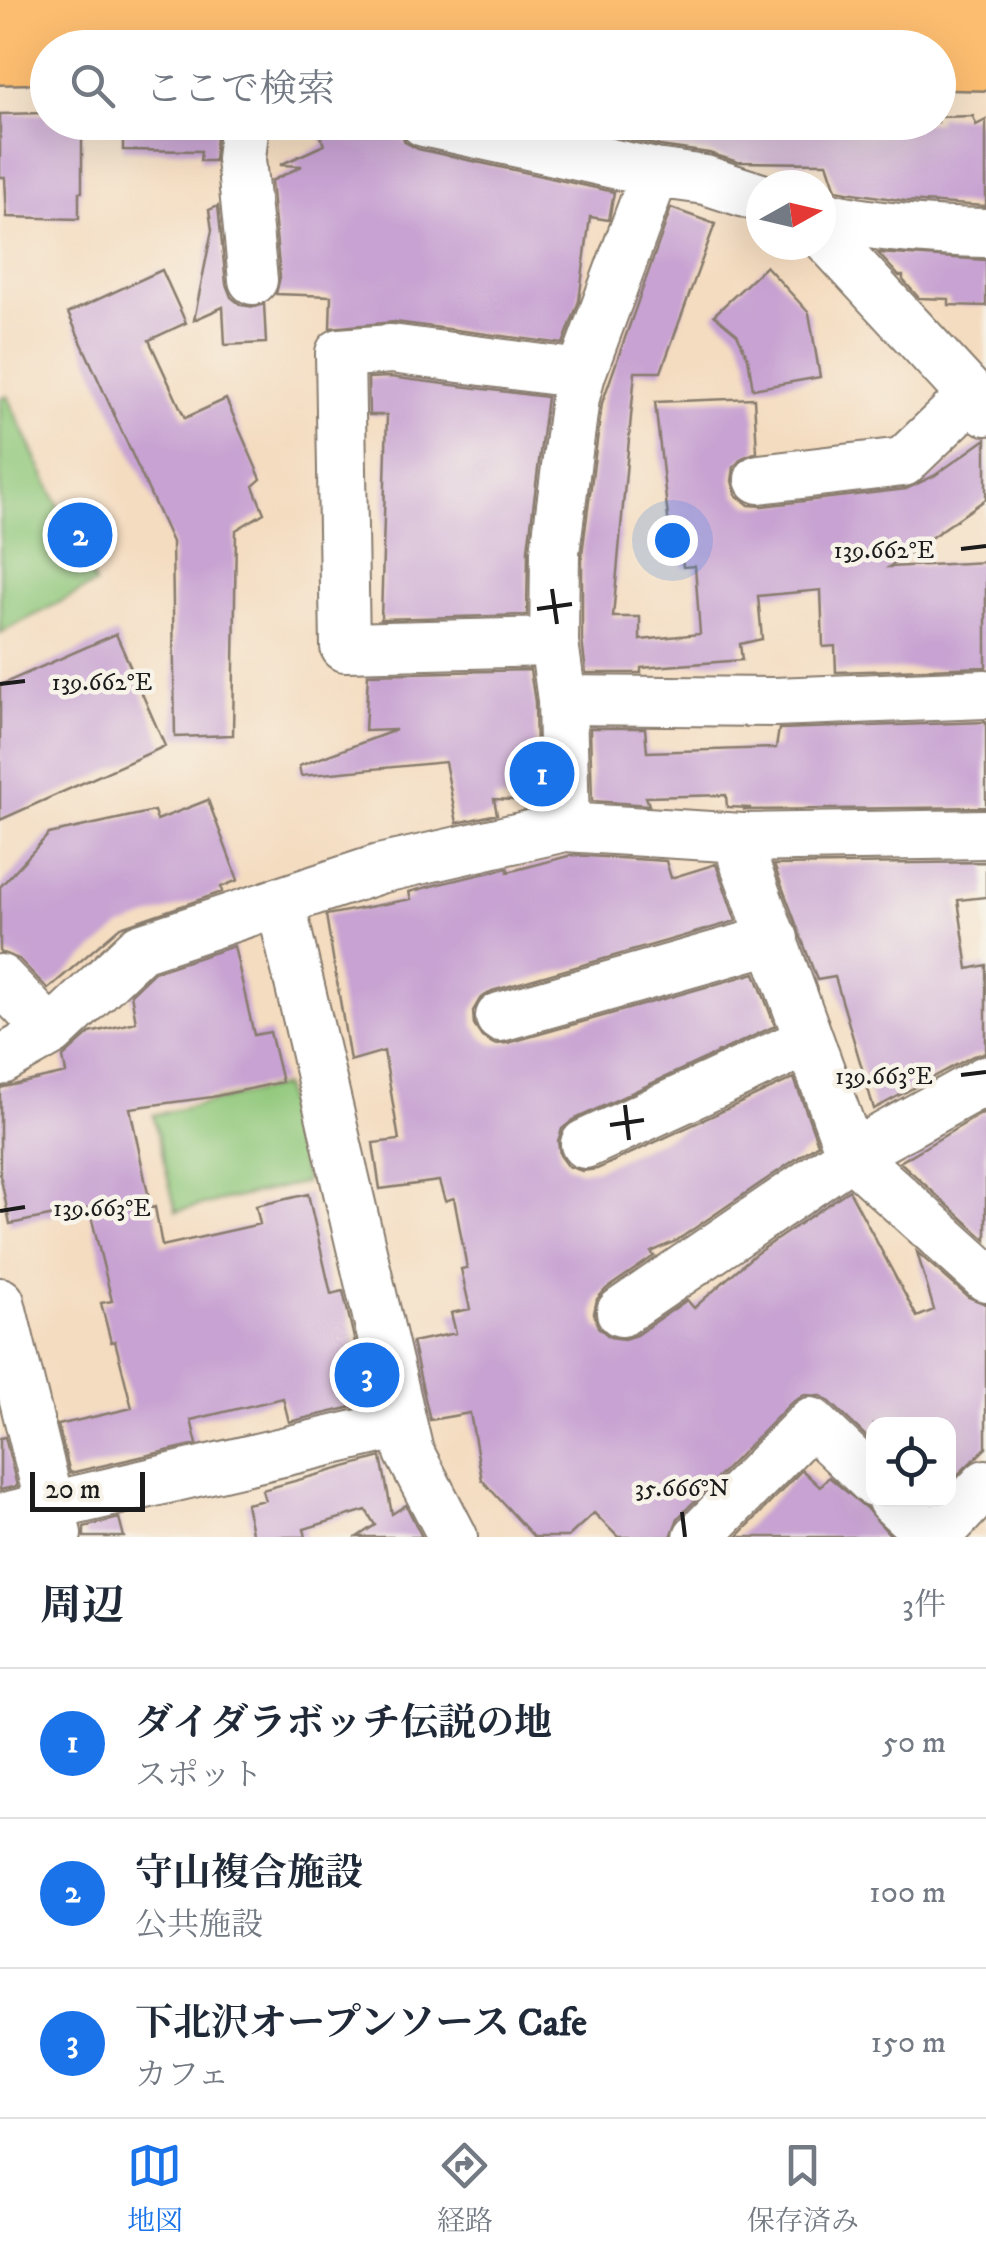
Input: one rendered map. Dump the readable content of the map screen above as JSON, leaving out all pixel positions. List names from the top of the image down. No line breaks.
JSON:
{"scale_bar":"20 m","north":"right","page":{"search":"ここで検索","pins":["2","1","3"],"scale":"20 m","heading":["周辺","3件"],"list":[{"mark":"1","name":"ダイダラボッチ伝説の地","note":"スポット","value":"50 m"},{"mark":"2","name":"守山複合施設","note":"公共施設","value":"100 m"},{"mark":"3","name":"下北沢オープンソース Cafe","note":"カフェ","value":"150 m"}],"nav":["地図","経路","保存済み"]},"coordinates":["139.662°E","139.663°E","35.666°N"]}
